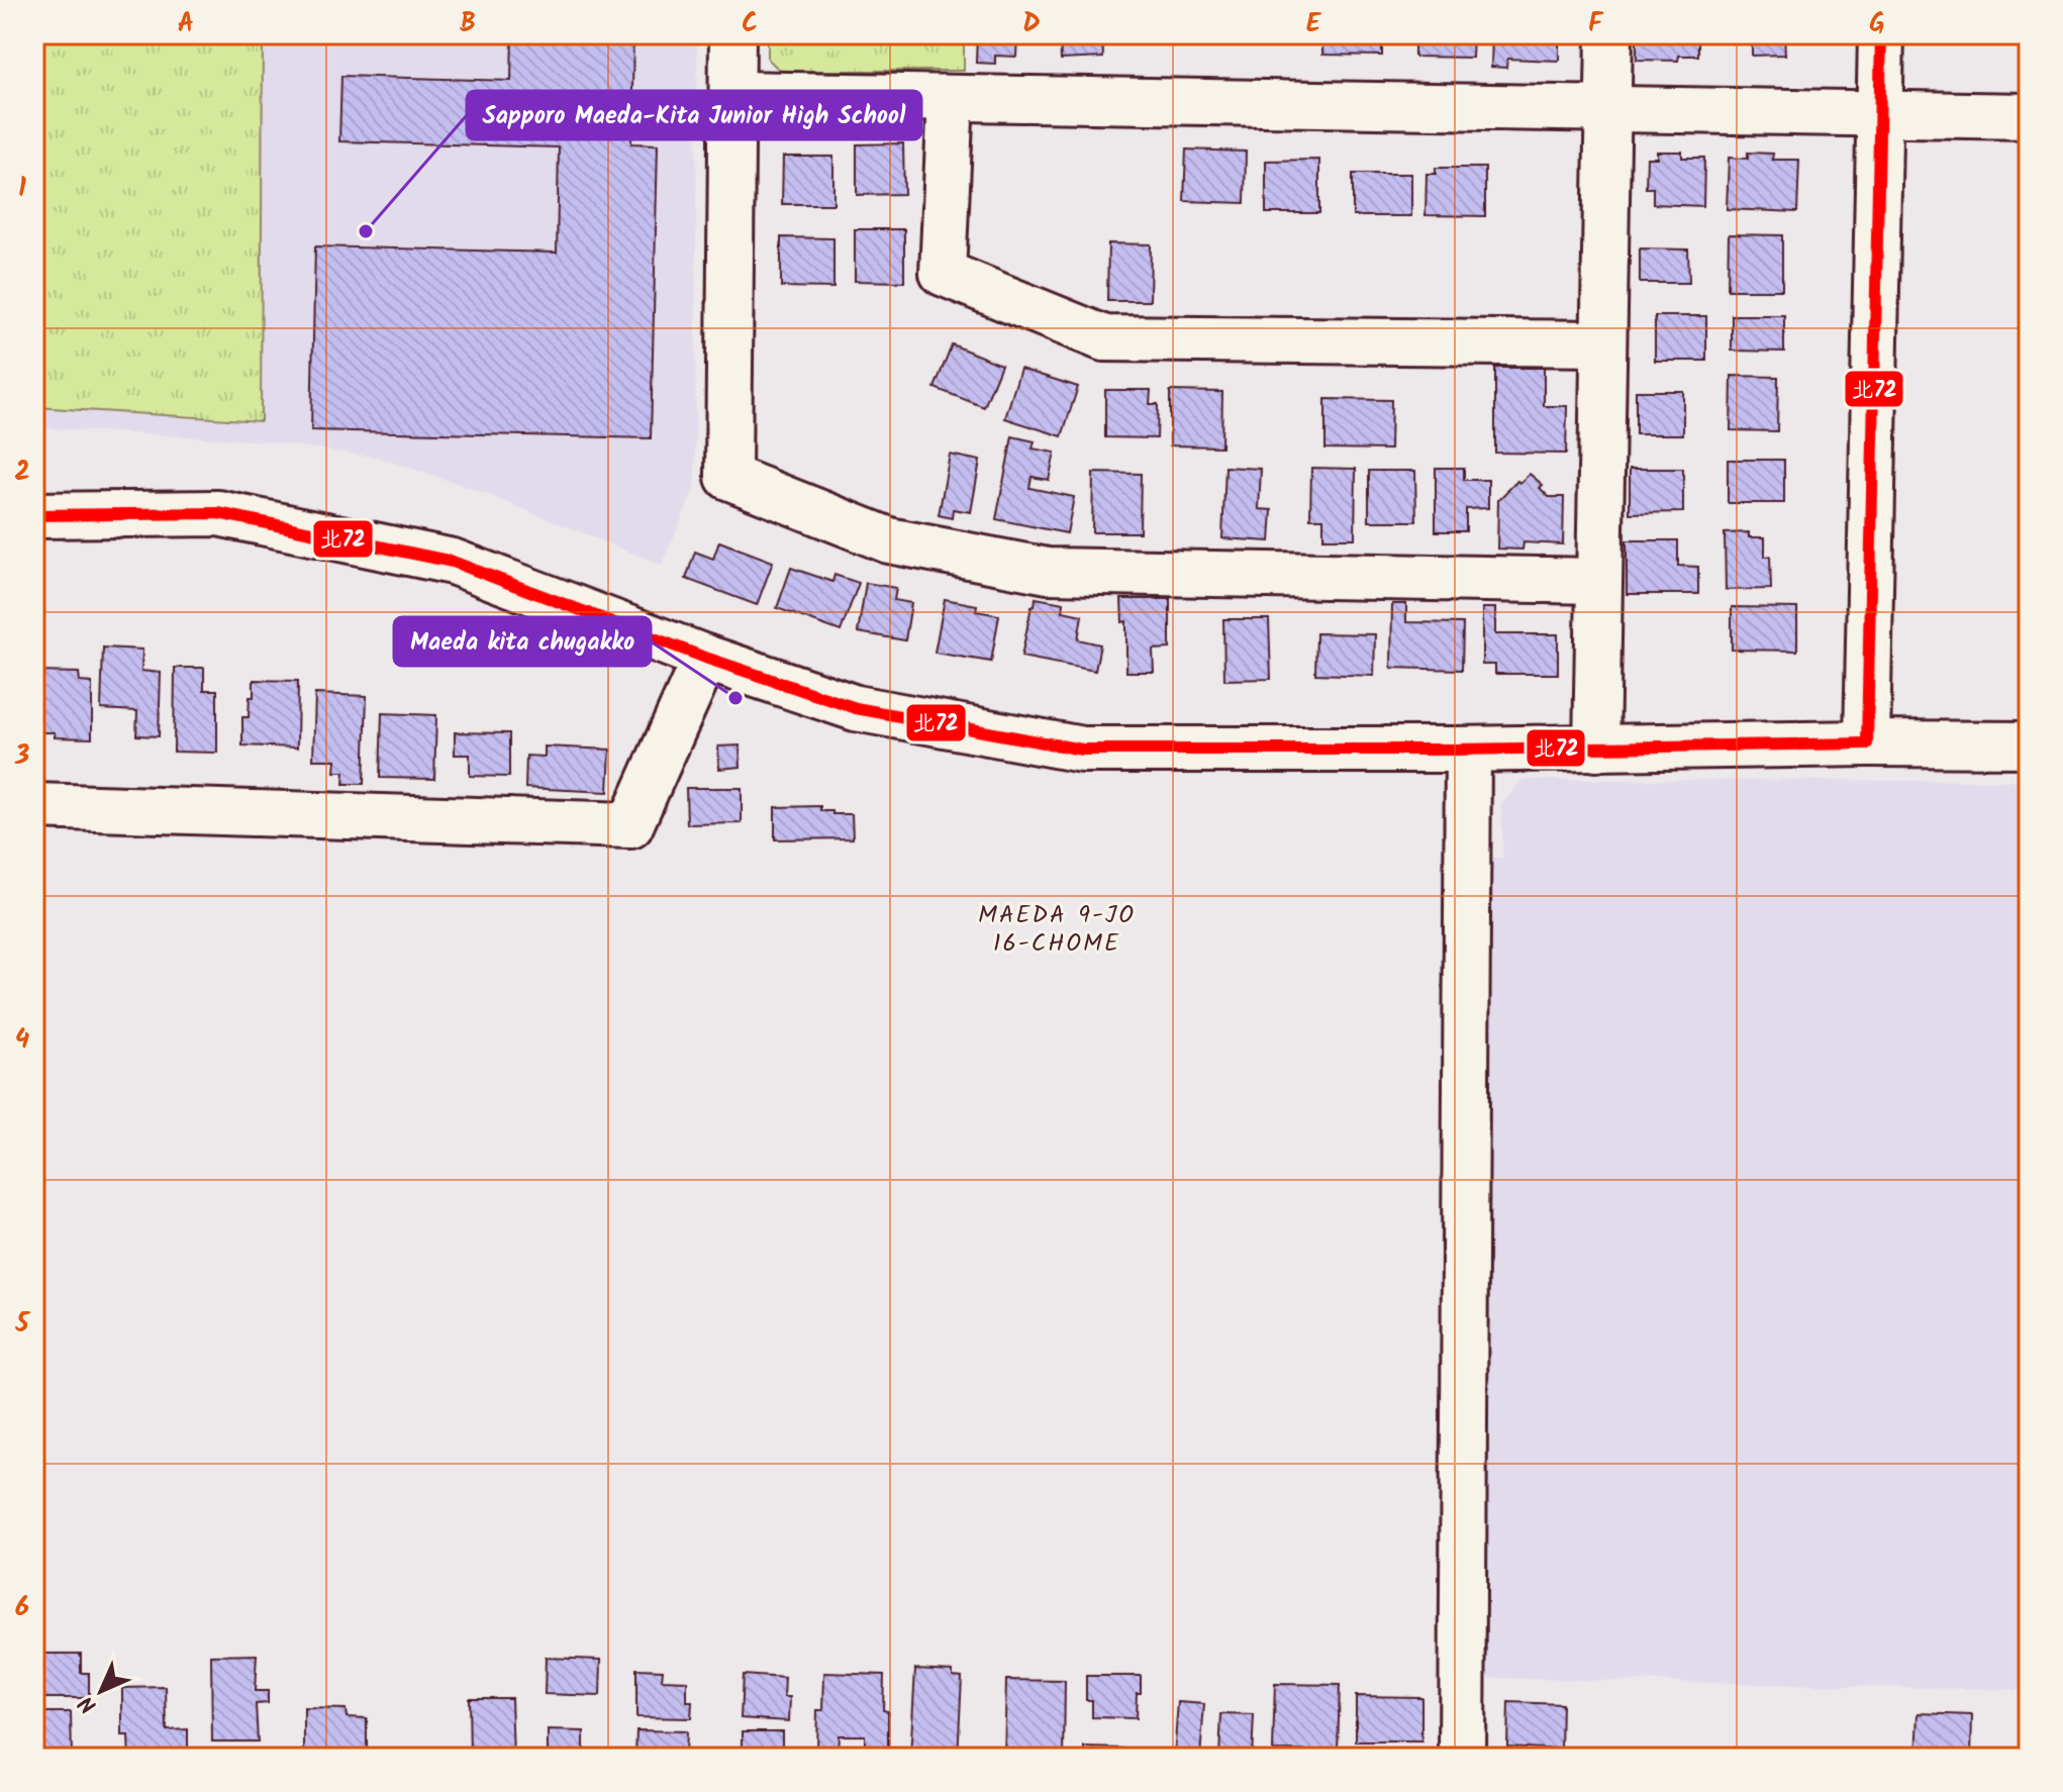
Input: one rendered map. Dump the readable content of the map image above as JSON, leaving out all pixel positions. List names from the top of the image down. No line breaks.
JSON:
{"districts":["MAEDA 9-JO 16-CHOME"],"places":["Sapporo Maeda-Kita Junior High School","Maeda kita chugakko"],"lines":["transit line 北72"],"north":"bottom left","grid":{"columns":["A","B","C","D","E","F","G"],"rows":["1","2","3","4","5","6"]}}
